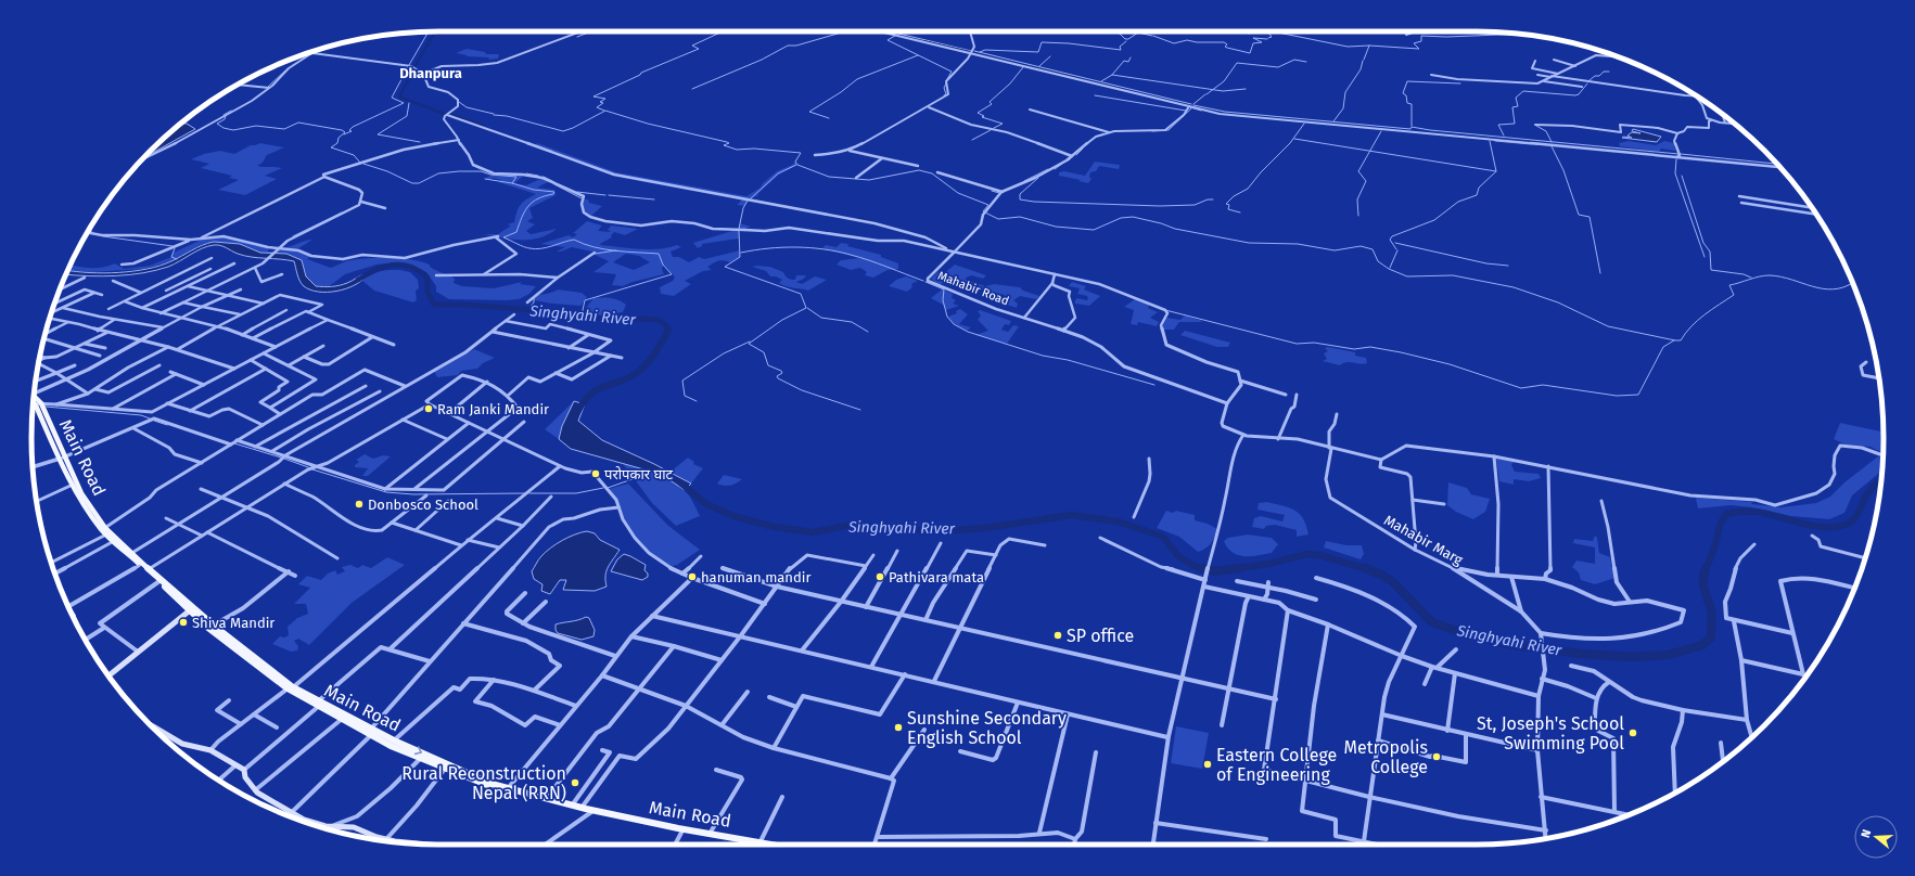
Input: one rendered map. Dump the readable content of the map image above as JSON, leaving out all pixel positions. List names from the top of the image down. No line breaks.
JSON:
{"streets":{"main road":["Main Road"],"street":["Mahabir Road","Mahabir Marg"]},"districts":["Dhanpura"],"water":["Singhyahi River"],"places":["Ram Janki Mandir","परोपकार घाट","Donbosco School","hanuman mandir","Pathivara mata","Shiva Mandir","SP office","Sunshine Secondary English School","St, Joseph's School Swimming Pool","Metropolis College","Eastern College of Engineering","Rural Reconstruction Nepal (RRN)"],"north":"left"}
